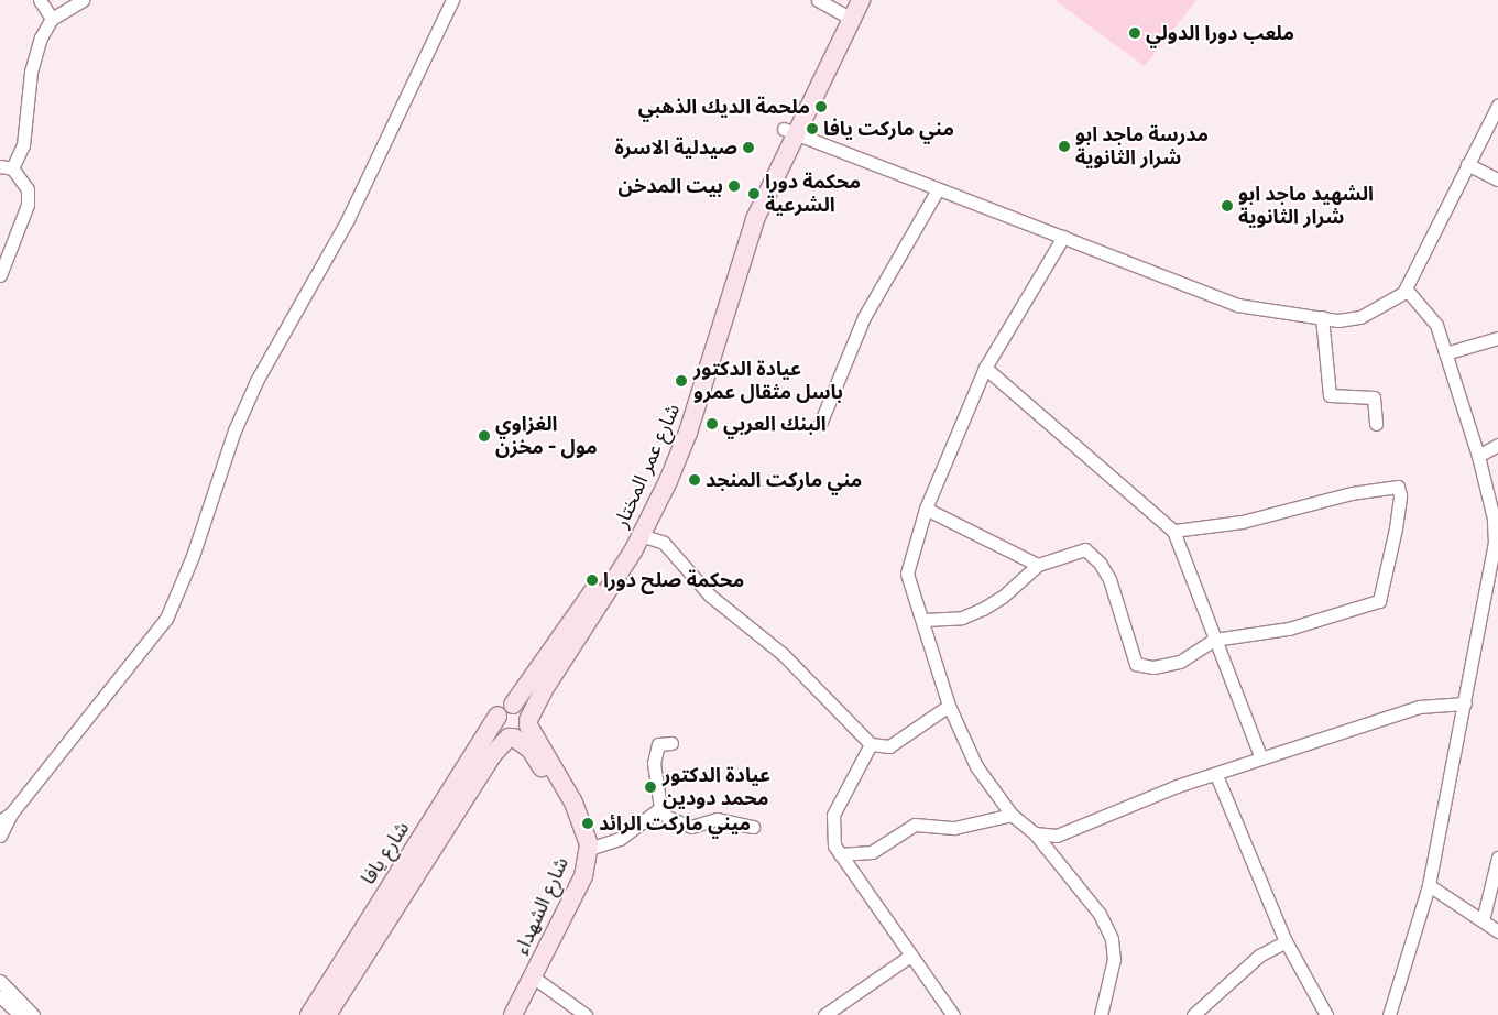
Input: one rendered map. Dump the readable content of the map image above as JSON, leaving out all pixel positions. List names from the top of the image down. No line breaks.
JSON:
{"streets":{"main road":["شارع عمر المختار","شارع يافا","شارع الشهداء"]},"crossings":[["شارع عمر المختار","شارع يافا"],["شارع عمر المختار","شارع الشهداء"],["شارع يافا","شارع الشهداء"]],"places":["ملعب دورا الدولي","ملحمة الديك الذهبي","مني ماركت يافا","مدرسة ماجد ابو شرار الثانوية","صيدلية الاسرة","بيت المدخن","محكمة دورا الشرعية","الشهيد ماجد ابو شرار الثانوية","عيادة الدكتور باسل مثقال عمرو","البنك العربي","الغزاوي مول - مخزن","مني ماركت المنجد","محكمة صلح دورا","عيادة الدكتور محمد دودين","ميني ماركت الرائد"]}
